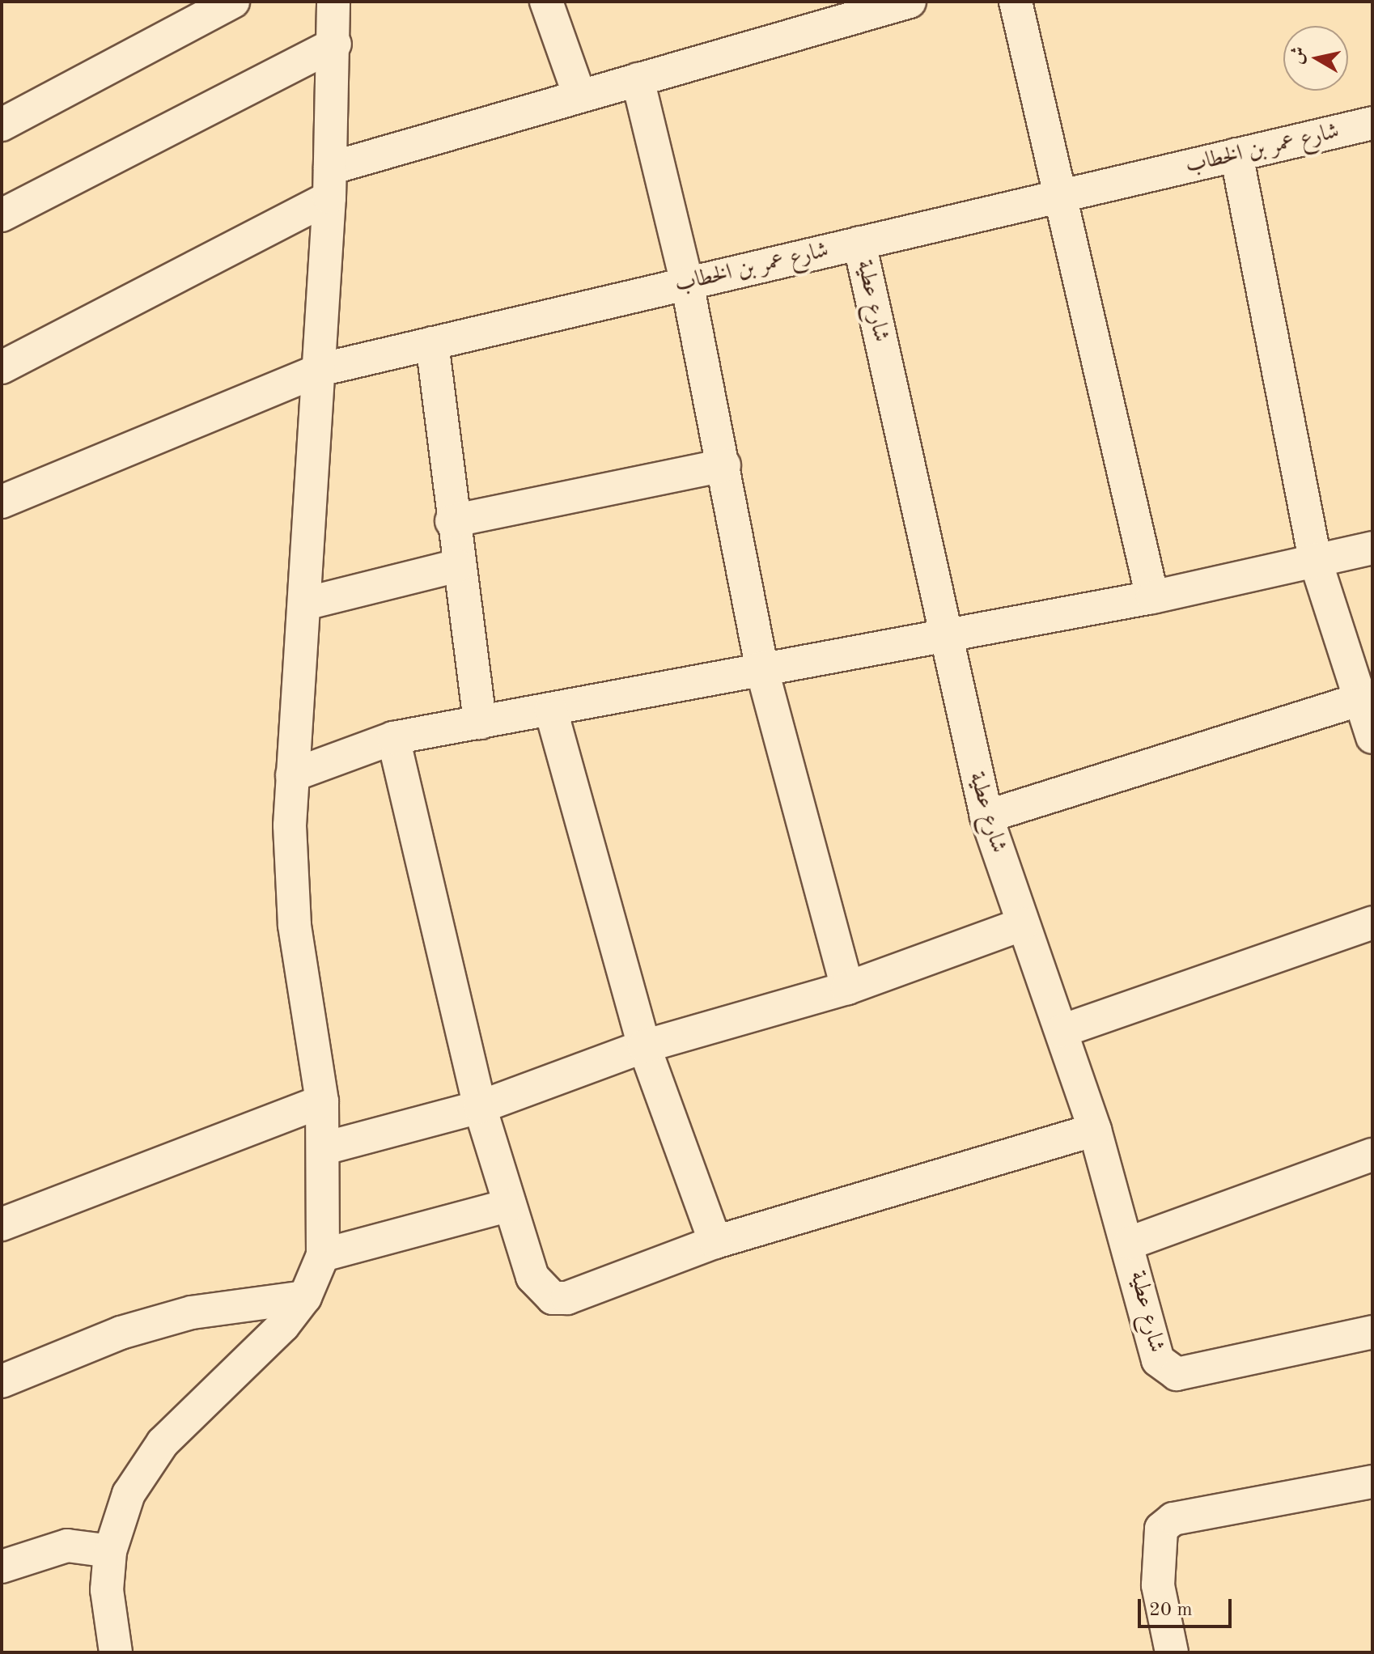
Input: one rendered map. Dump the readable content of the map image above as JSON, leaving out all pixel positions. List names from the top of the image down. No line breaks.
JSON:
{"streets":{"street":["شارع عمر بن الخطاب","شارع عطية"]},"crossings":[["شارع عمر بن الخطاب","شارع عطية"]],"scale_bar":"20 m","north":"left"}
